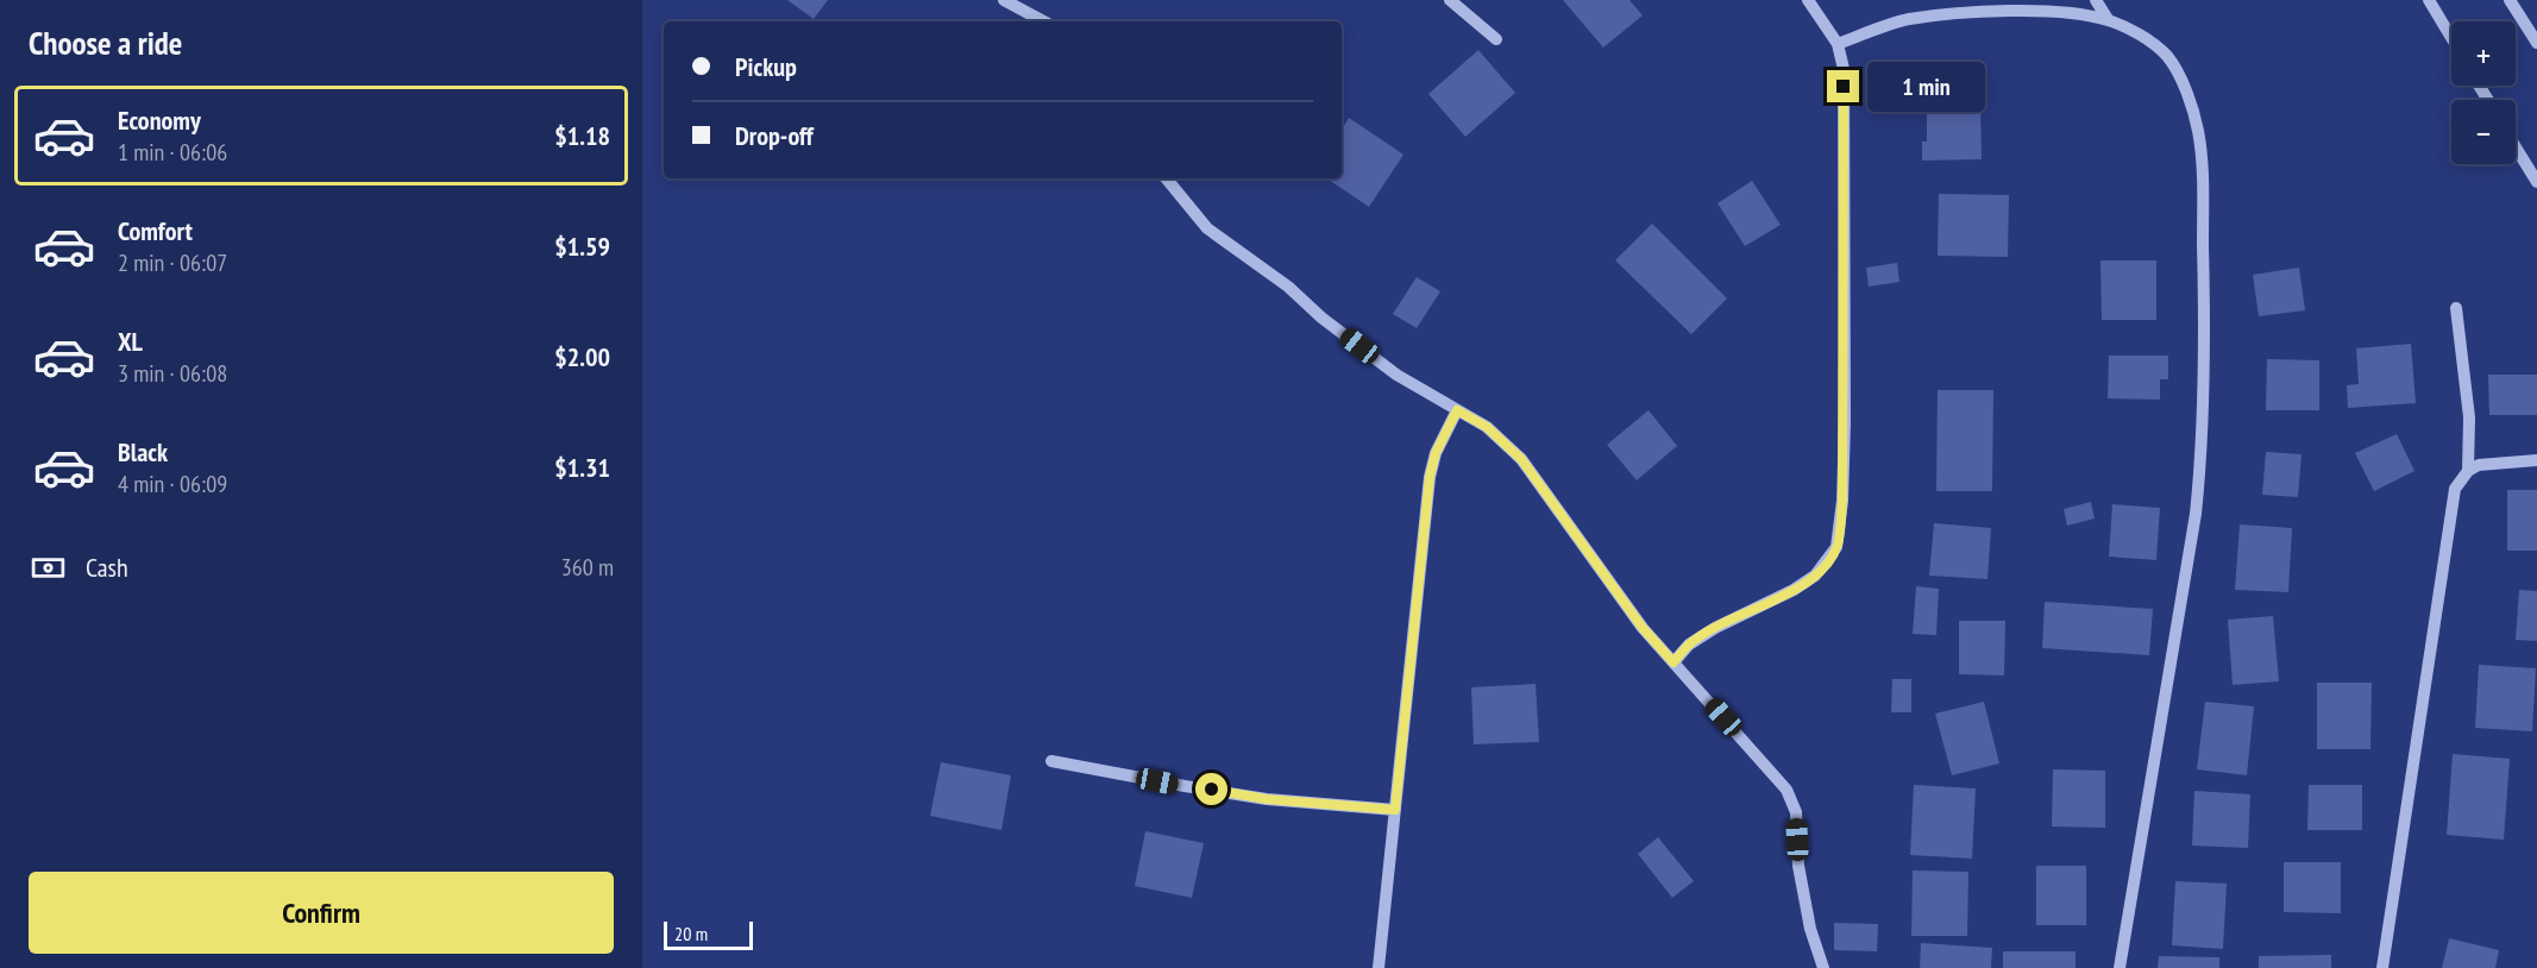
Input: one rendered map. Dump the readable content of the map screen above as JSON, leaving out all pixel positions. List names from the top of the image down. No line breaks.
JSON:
{"scale_bar":"20 m","page":{"heading":"Choose a ride","map_buttons":["+","−"],"banner":["Pickup","Drop-off"],"bubble":"1 min","list":[{"name":"Economy","note":"1 min · 06:06","value":"$1.18"},{"name":"Comfort","note":"2 min · 06:07","value":"$1.59"},{"name":"XL","note":"3 min · 06:08","value":"$2.00"},{"name":"Black","note":"4 min · 06:09","value":"$1.31"}],"pay":["Cash","360 m"],"buttons":"Confirm","scale":"20 m"}}
